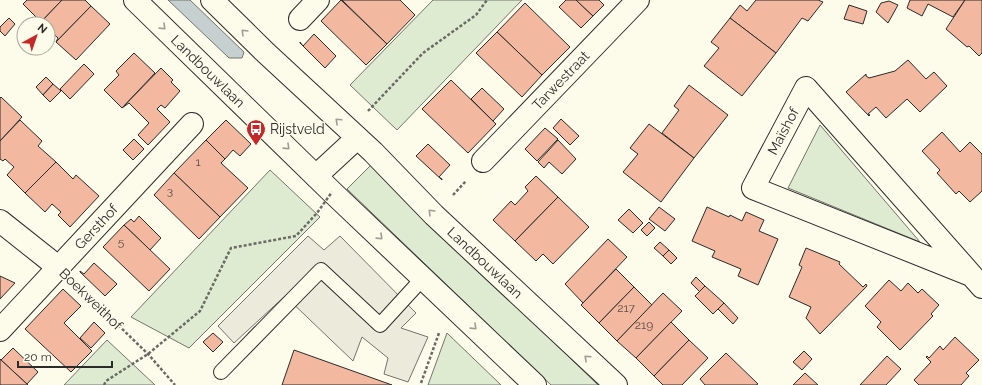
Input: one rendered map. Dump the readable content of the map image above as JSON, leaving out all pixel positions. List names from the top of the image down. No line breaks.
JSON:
{"streets":{"street":["Landbouwlaan","Tarwestraat","Maïshof","Gersthof","Boekweithof"]},"crossings":[["Gersthof","Boekweithof"]],"places":{"bus stop":["Rijstveld"]},"house_numbers":["1","3","5","217","219"],"scale_bar":"20 m","north":"top right"}
